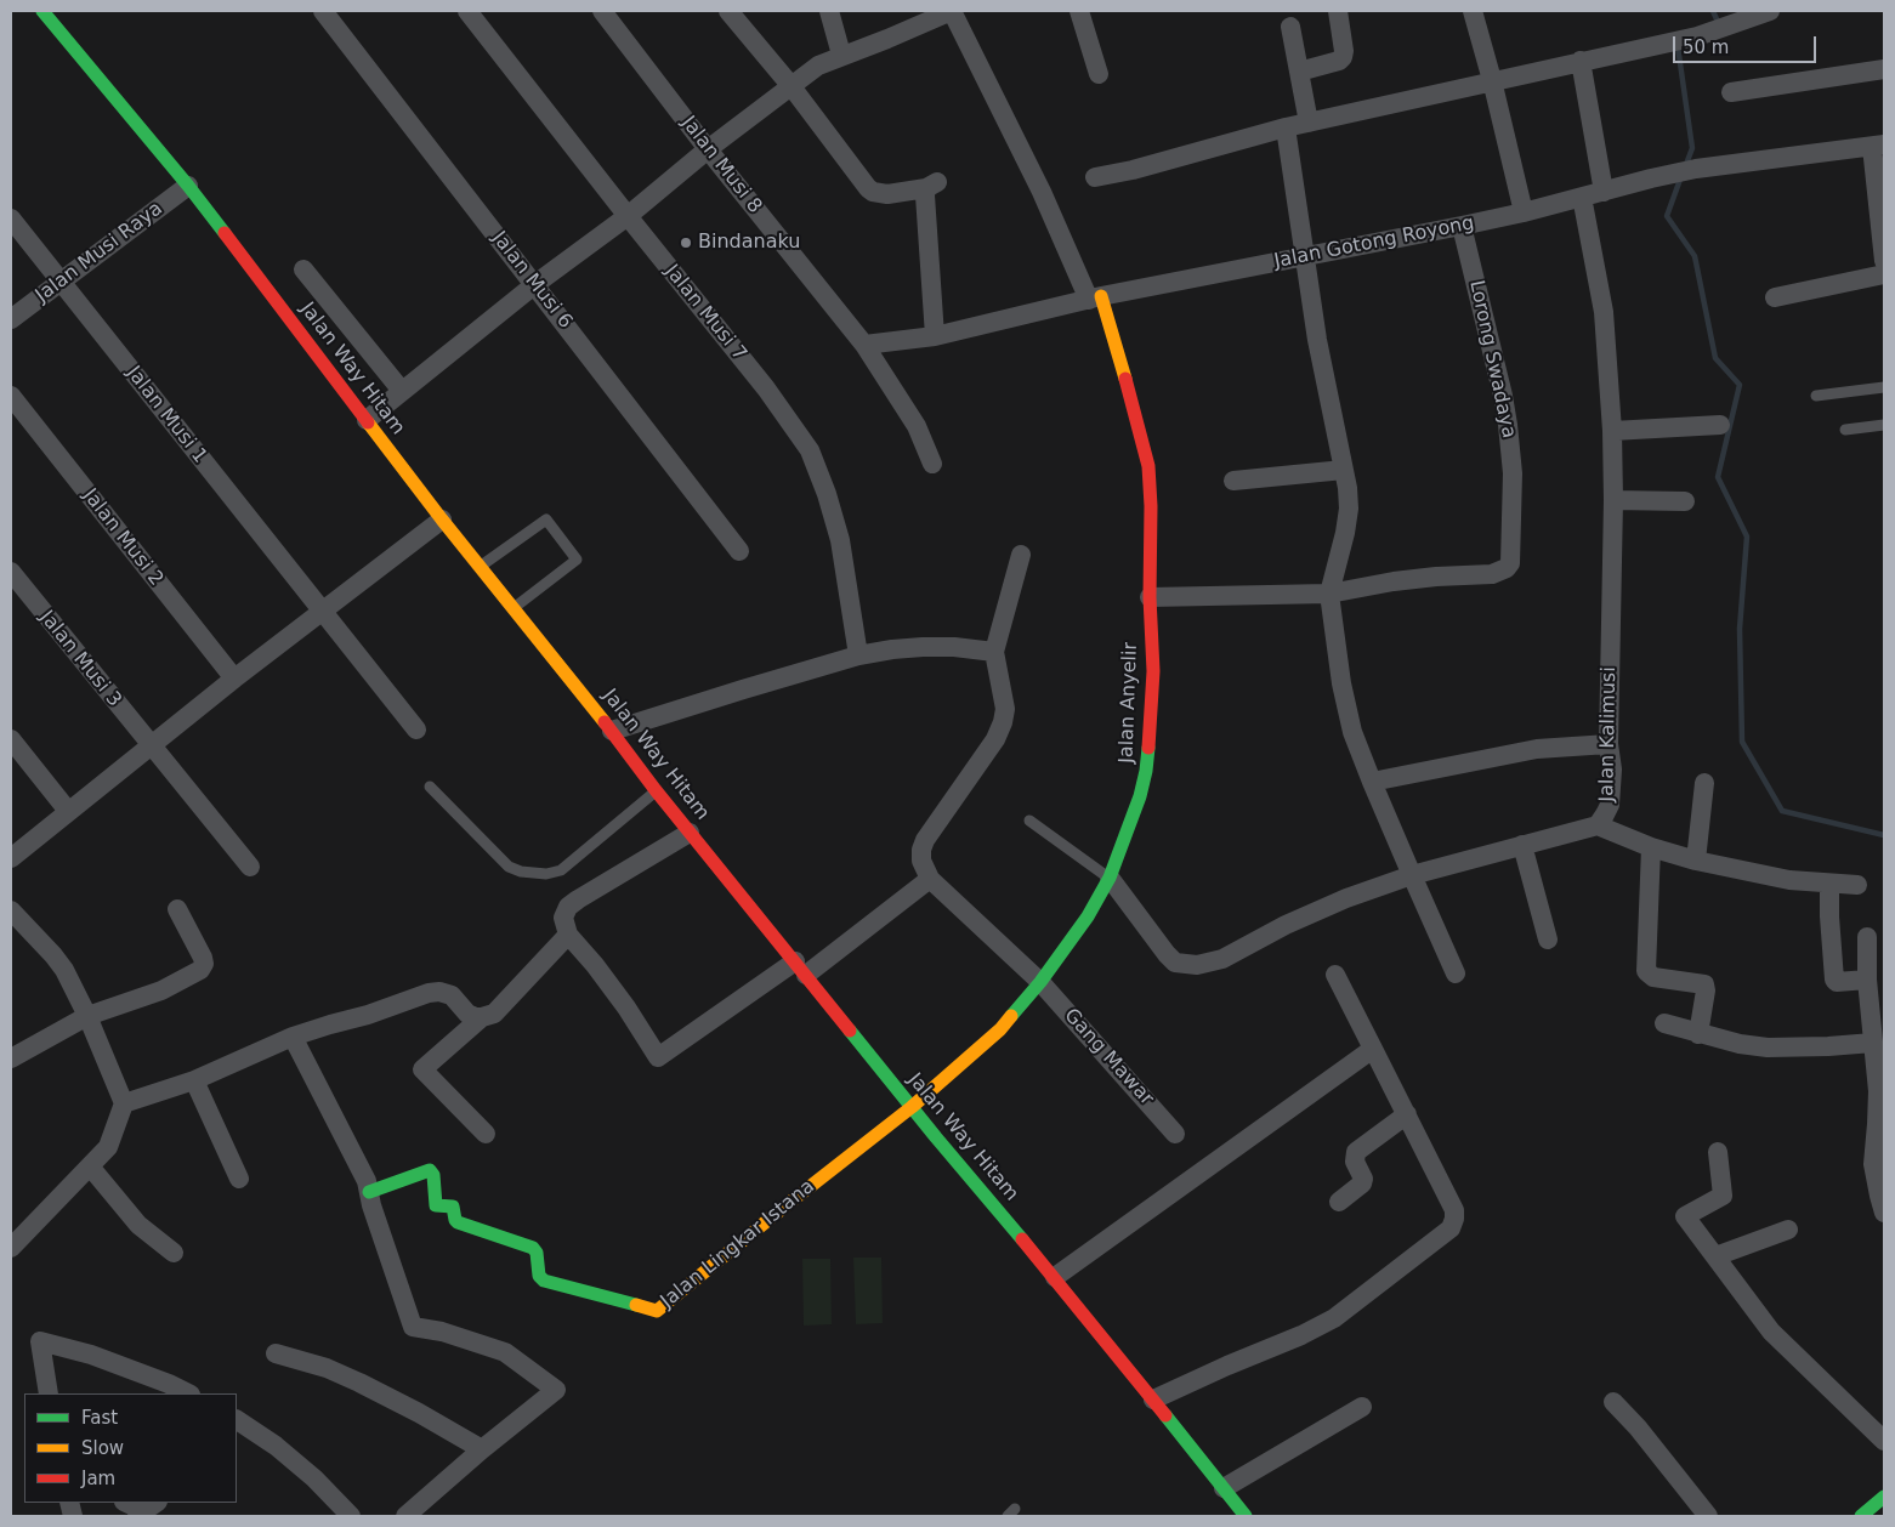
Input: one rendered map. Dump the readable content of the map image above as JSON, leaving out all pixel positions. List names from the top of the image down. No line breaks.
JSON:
{"streets":{"main road":["Jalan Way Hitam","Jalan Anyelir","Jalan Lingkar Istana"],"street":["Jalan Musi 8","Jalan Gotong Royong","Jalan Musi Raya","Jalan Musi 6","Jalan Musi 7","Lorong Swadaya","Jalan Musi 1","Jalan Musi 2","Jalan Musi 3","Jalan Kalimusi","Gang Mawar"]},"crossings":[["Jalan Musi 8","Jalan Gotong Royong"],["Jalan Gotong Royong","Lorong Swadaya"],["Jalan Gotong Royong","Jalan Anyelir"],["Jalan Gotong Royong","Jalan Kalimusi"],["Jalan Musi Raya","Jalan Way Hitam"],["Jalan Musi Raya","Jalan Musi 1"],["Jalan Way Hitam","Jalan Anyelir"],["Jalan Way Hitam","Jalan Lingkar Istana"],["Jalan Anyelir","Jalan Kalimusi"],["Jalan Anyelir","Gang Mawar"],["Jalan Anyelir","Jalan Lingkar Istana"]],"places":["Bindanaku"],"legend":["Fast","Slow","Jam"],"scale_bar":"50 m"}
